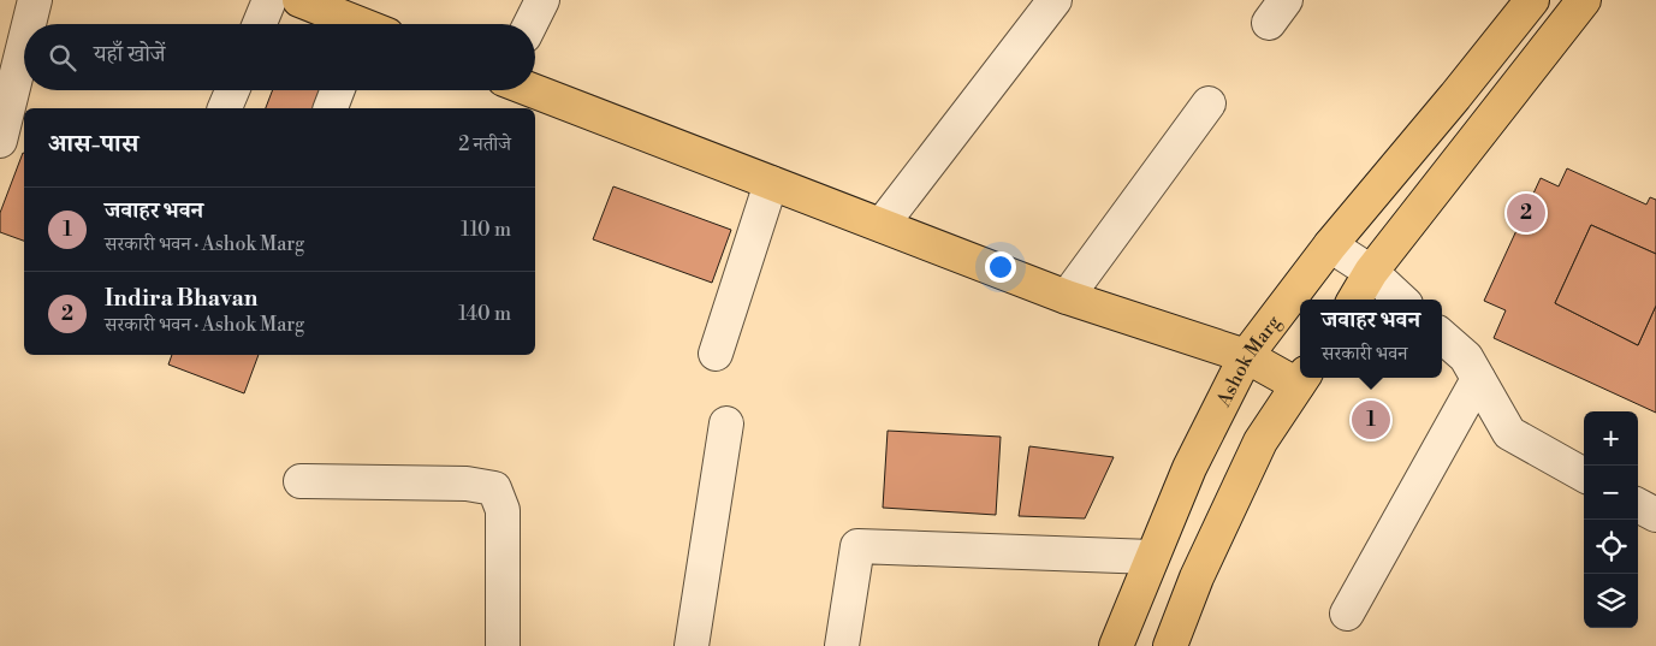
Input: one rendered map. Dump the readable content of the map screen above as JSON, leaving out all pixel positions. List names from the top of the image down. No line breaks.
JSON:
{"streets":{"main road":["Ashok Marg"]},"page":{"search":"यहाँ खोजें","heading":["आस-पास","2 नतीजे"],"list":[{"mark":"1","name":"जवाहर भवन","note":"सरकारी भवन · Ashok Marg","value":"110 m"},{"mark":"2","name":"Indira Bhavan","note":"सरकारी भवन · Ashok Marg","value":"140 m"}],"pins":["2","1"],"popup":["जवाहर भवन","सरकारी भवन"],"map_buttons":["+","−"]}}
